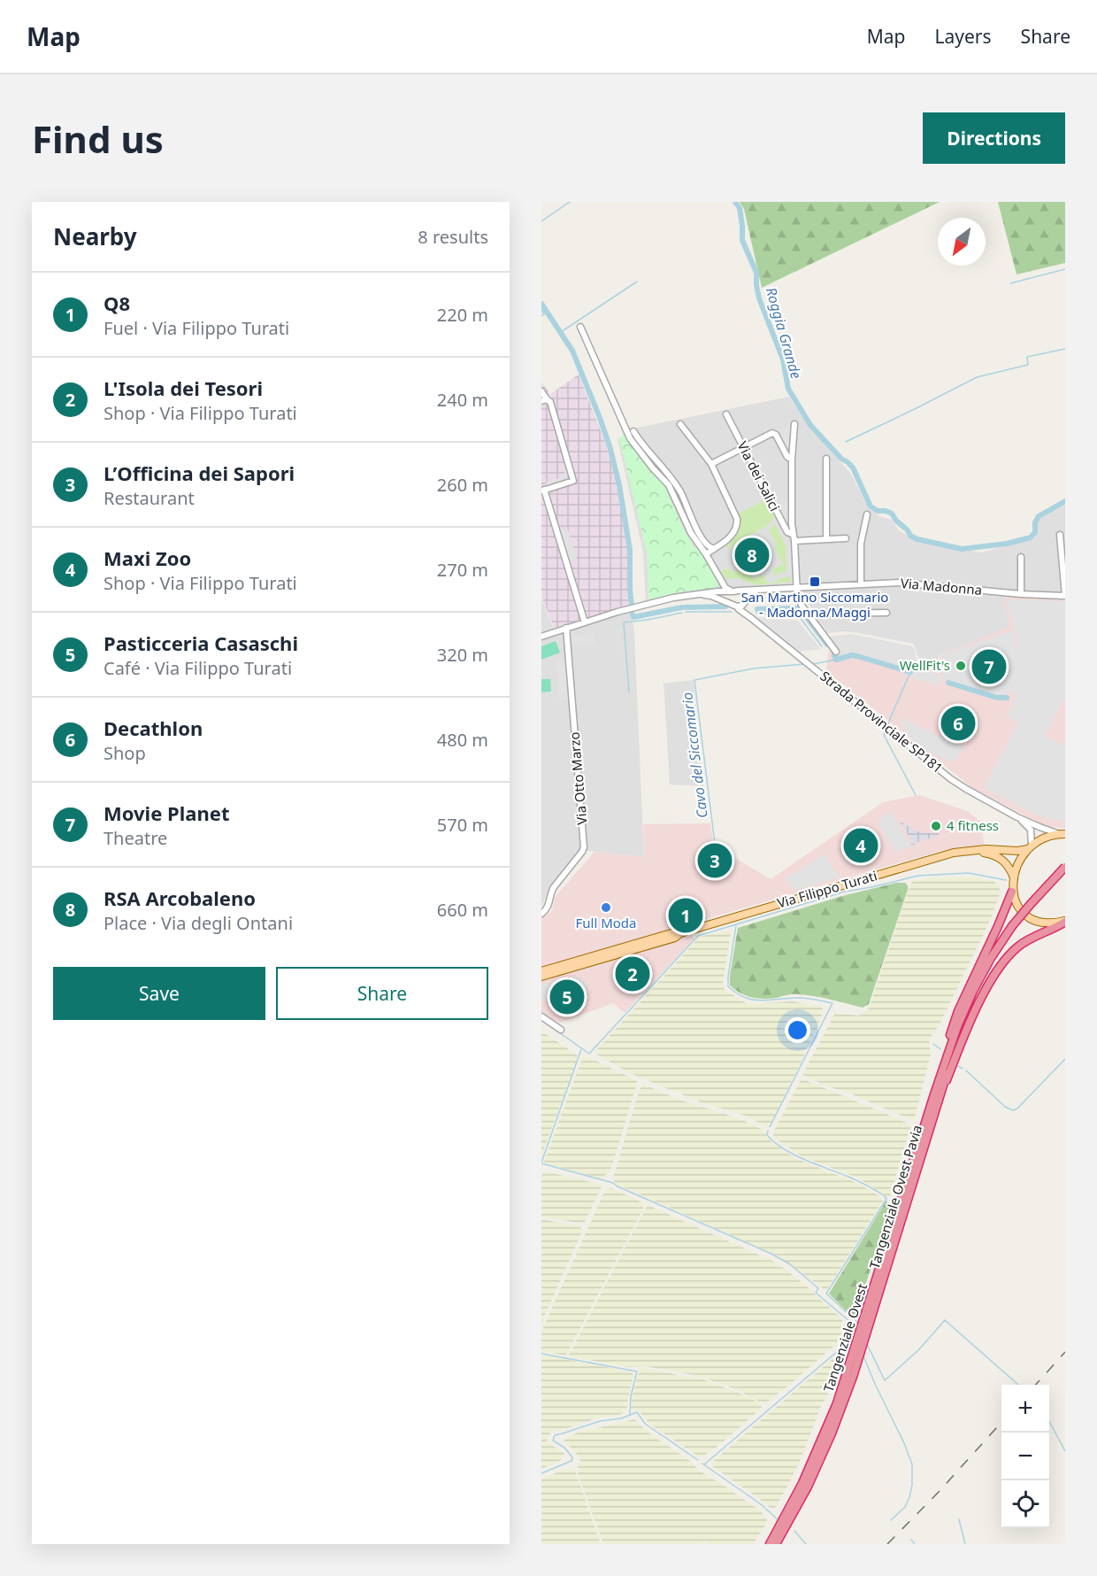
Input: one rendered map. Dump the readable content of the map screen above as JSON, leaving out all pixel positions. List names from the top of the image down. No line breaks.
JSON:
{"streets":{"highway":["Tangenziale Ovest Pavia","Tangenziale Ovest"],"main road":["Via Filippo Turati"],"street":["Via dei Salici","Via Madonna","Strada Provinciale SP181","Via Otto Marzo"]},"crossings":[["Via Madonna","Strada Provinciale SP181"],["Strada Provinciale SP181","Via Filippo Turati"],["Tangenziale Ovest Pavia","Tangenziale Ovest"]],"water":["Roggia Grande","Cavo del Siccomario"],"places":{"transit":["San Martino Siccomario - Madonna/Maggi"],"other":["WellFit's","4 fitness","Full Moda"]},"north":"bottom left","page":{"header":"Map","nav":["Map","Layers","Share"],"buttons":["Directions",["Save","Share"]],"title":"Find us","heading":["Nearby","8 results"],"list":[{"mark":"1","name":"Q8","note":"Fuel · Via Filippo Turati","value":"220 m"},{"mark":"2","name":"L'Isola dei Tesori","note":"Shop · Via Filippo Turati","value":"240 m"},{"mark":"3","name":"L’Officina dei Sapori","note":"Restaurant","value":"260 m"},{"mark":"4","name":"Maxi Zoo","note":"Shop · Via Filippo Turati","value":"270 m"},{"mark":"5","name":"Pasticceria Casaschi","note":"Café · Via Filippo Turati","value":"320 m"},{"mark":"6","name":"Decathlon","note":"Shop","value":"480 m"},{"mark":"7","name":"Movie Planet","note":"Theatre","value":"570 m"},{"mark":"8","name":"RSA Arcobaleno","note":"Place · Via degli Ontani","value":"660 m"}],"pins":["8","7","6","4","3","1","2","5"],"map_buttons":["+","−"]}}
